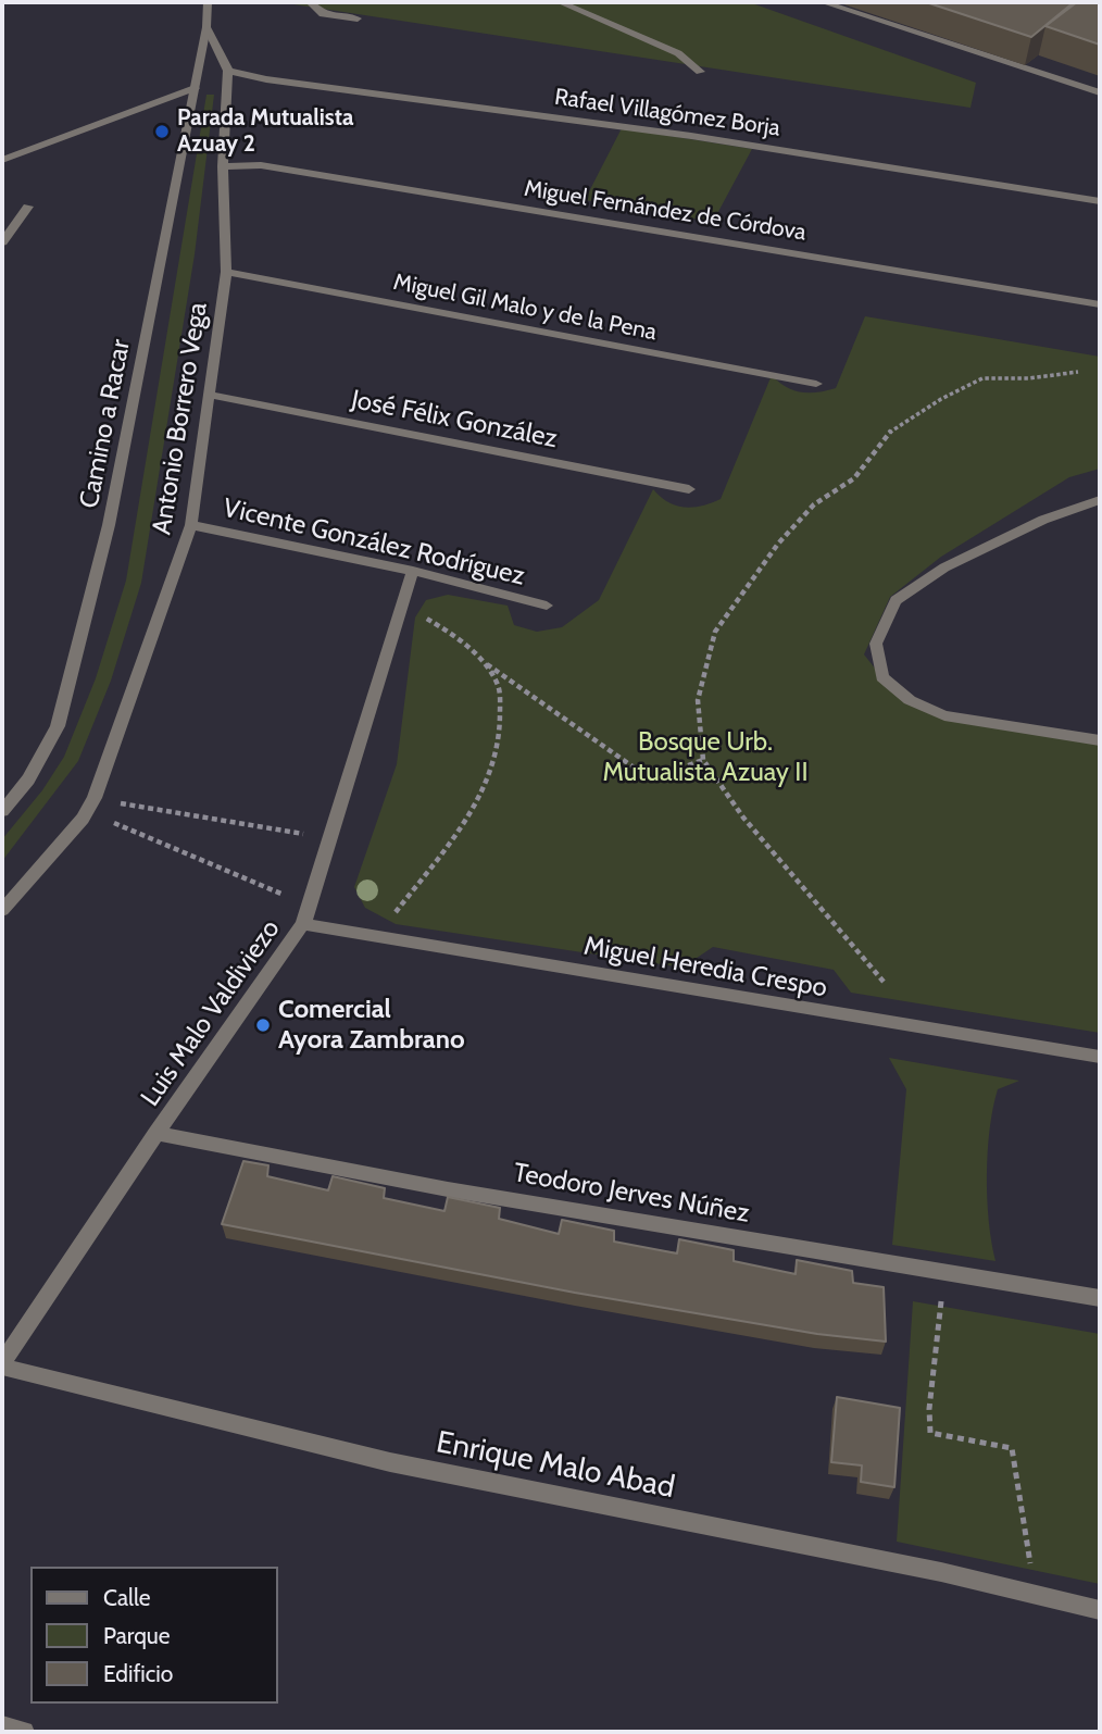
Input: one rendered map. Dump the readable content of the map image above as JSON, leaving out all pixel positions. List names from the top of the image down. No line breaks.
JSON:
{"streets":{"street":["Rafael Villagómez Borja","Miguel Fernández de Córdova","Miguel Gil Malo y de la Pena","Antonio Borrero Vega","José Félix González","Camino a Racar","Vicente González Rodríguez","Miguel Heredia Crespo","Luis Malo Valdiviezo","Teodoro Jerves Núñez","Enrique Malo Abad"]},"crossings":[["Rafael Villagómez Borja","Antonio Borrero Vega"],["Miguel Fernández de Córdova","Antonio Borrero Vega"],["Miguel Gil Malo y de la Pena","Antonio Borrero Vega"],["Antonio Borrero Vega","José Félix González"],["Antonio Borrero Vega","Camino a Racar"],["Antonio Borrero Vega","Vicente González Rodríguez"],["Vicente González Rodríguez","Luis Malo Valdiviezo"],["Miguel Heredia Crespo","Luis Malo Valdiviezo"],["Luis Malo Valdiviezo","Teodoro Jerves Núñez"],["Luis Malo Valdiviezo","Enrique Malo Abad"]],"parks":["Bosque Urb. Mutualista Azuay II"],"places":["Parada Mutualista Azuay 2","Comercial Ayora Zambrano"],"legend":["Calle","Parque","Edificio"]}
